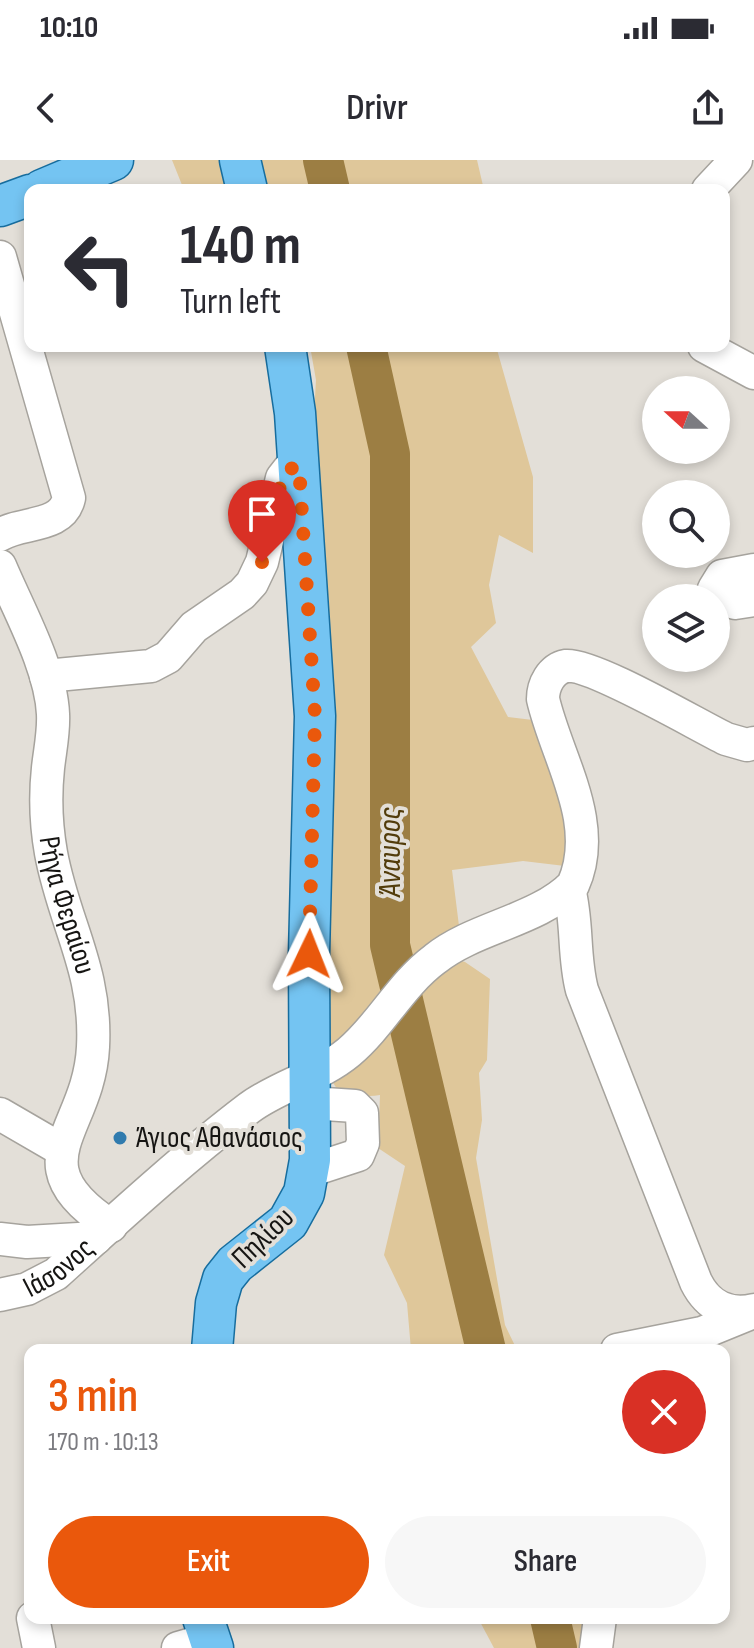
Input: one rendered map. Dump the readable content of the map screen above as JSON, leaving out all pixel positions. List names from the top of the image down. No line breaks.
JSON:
{"streets":{"main road":["Πηλίου"],"street":["Ρήγα Φεραίου","Ιάσονος"]},"crossings":[["Πηλίου","Ιάσονος"]],"water":["Άναυρος"],"places":["Άγιος Αθανάσιος"],"north":"left","page":{"status":"10:10","header":"Drivr","turn":["140 m","Turn left"],"heading":["3 min","170 m · 10:13"],"buttons":["Exit","Share"]}}
